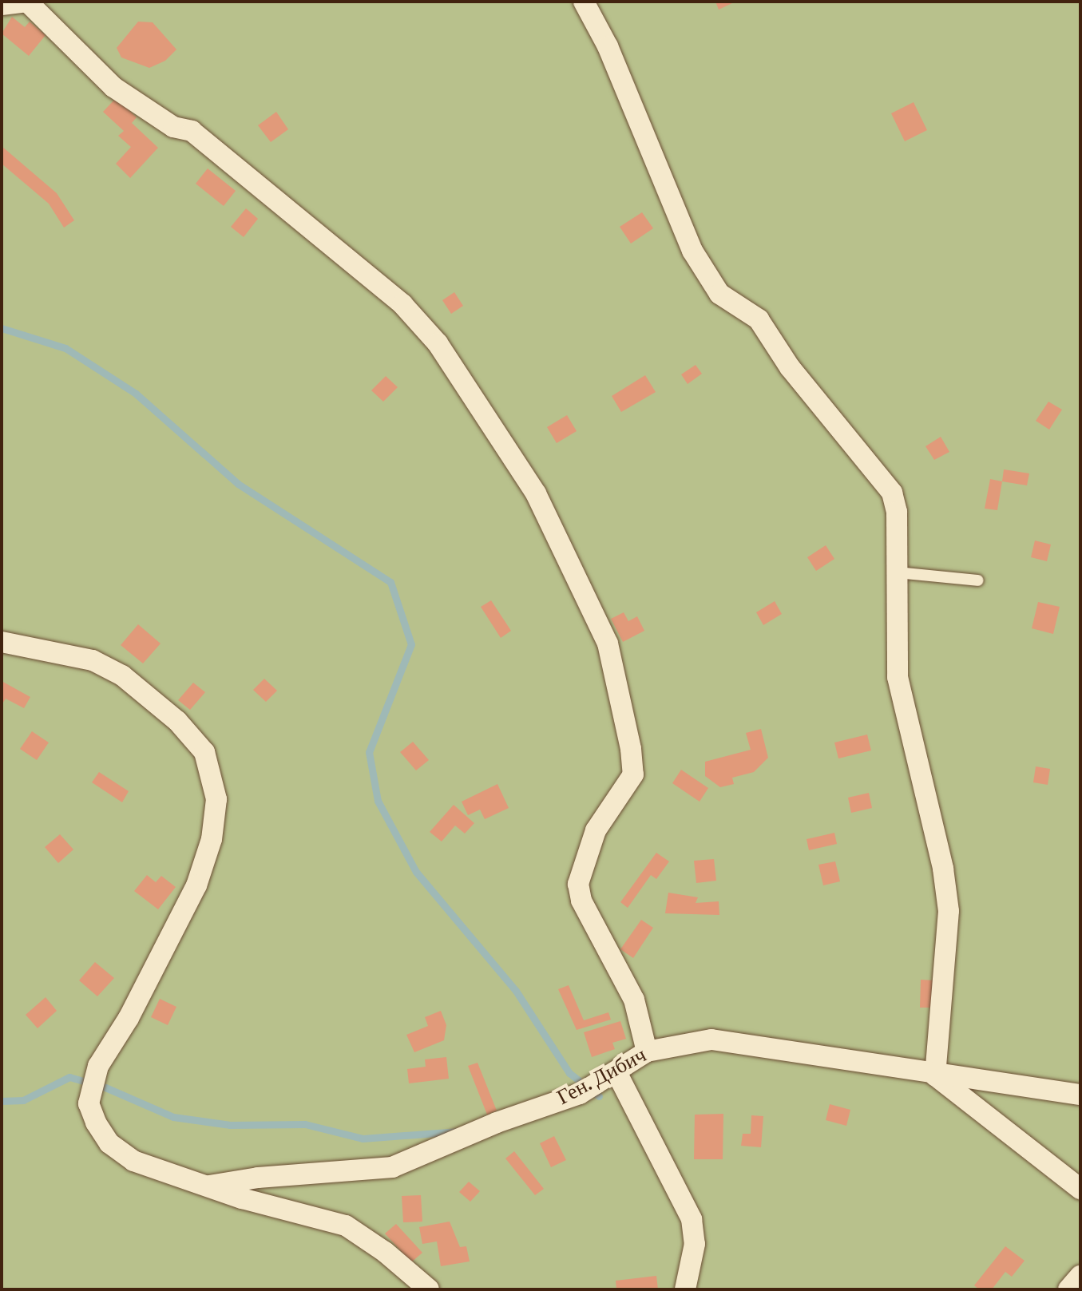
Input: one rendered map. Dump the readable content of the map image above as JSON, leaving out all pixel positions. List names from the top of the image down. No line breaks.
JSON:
{"streets":{"street":["Ген. Дибич"]}}
